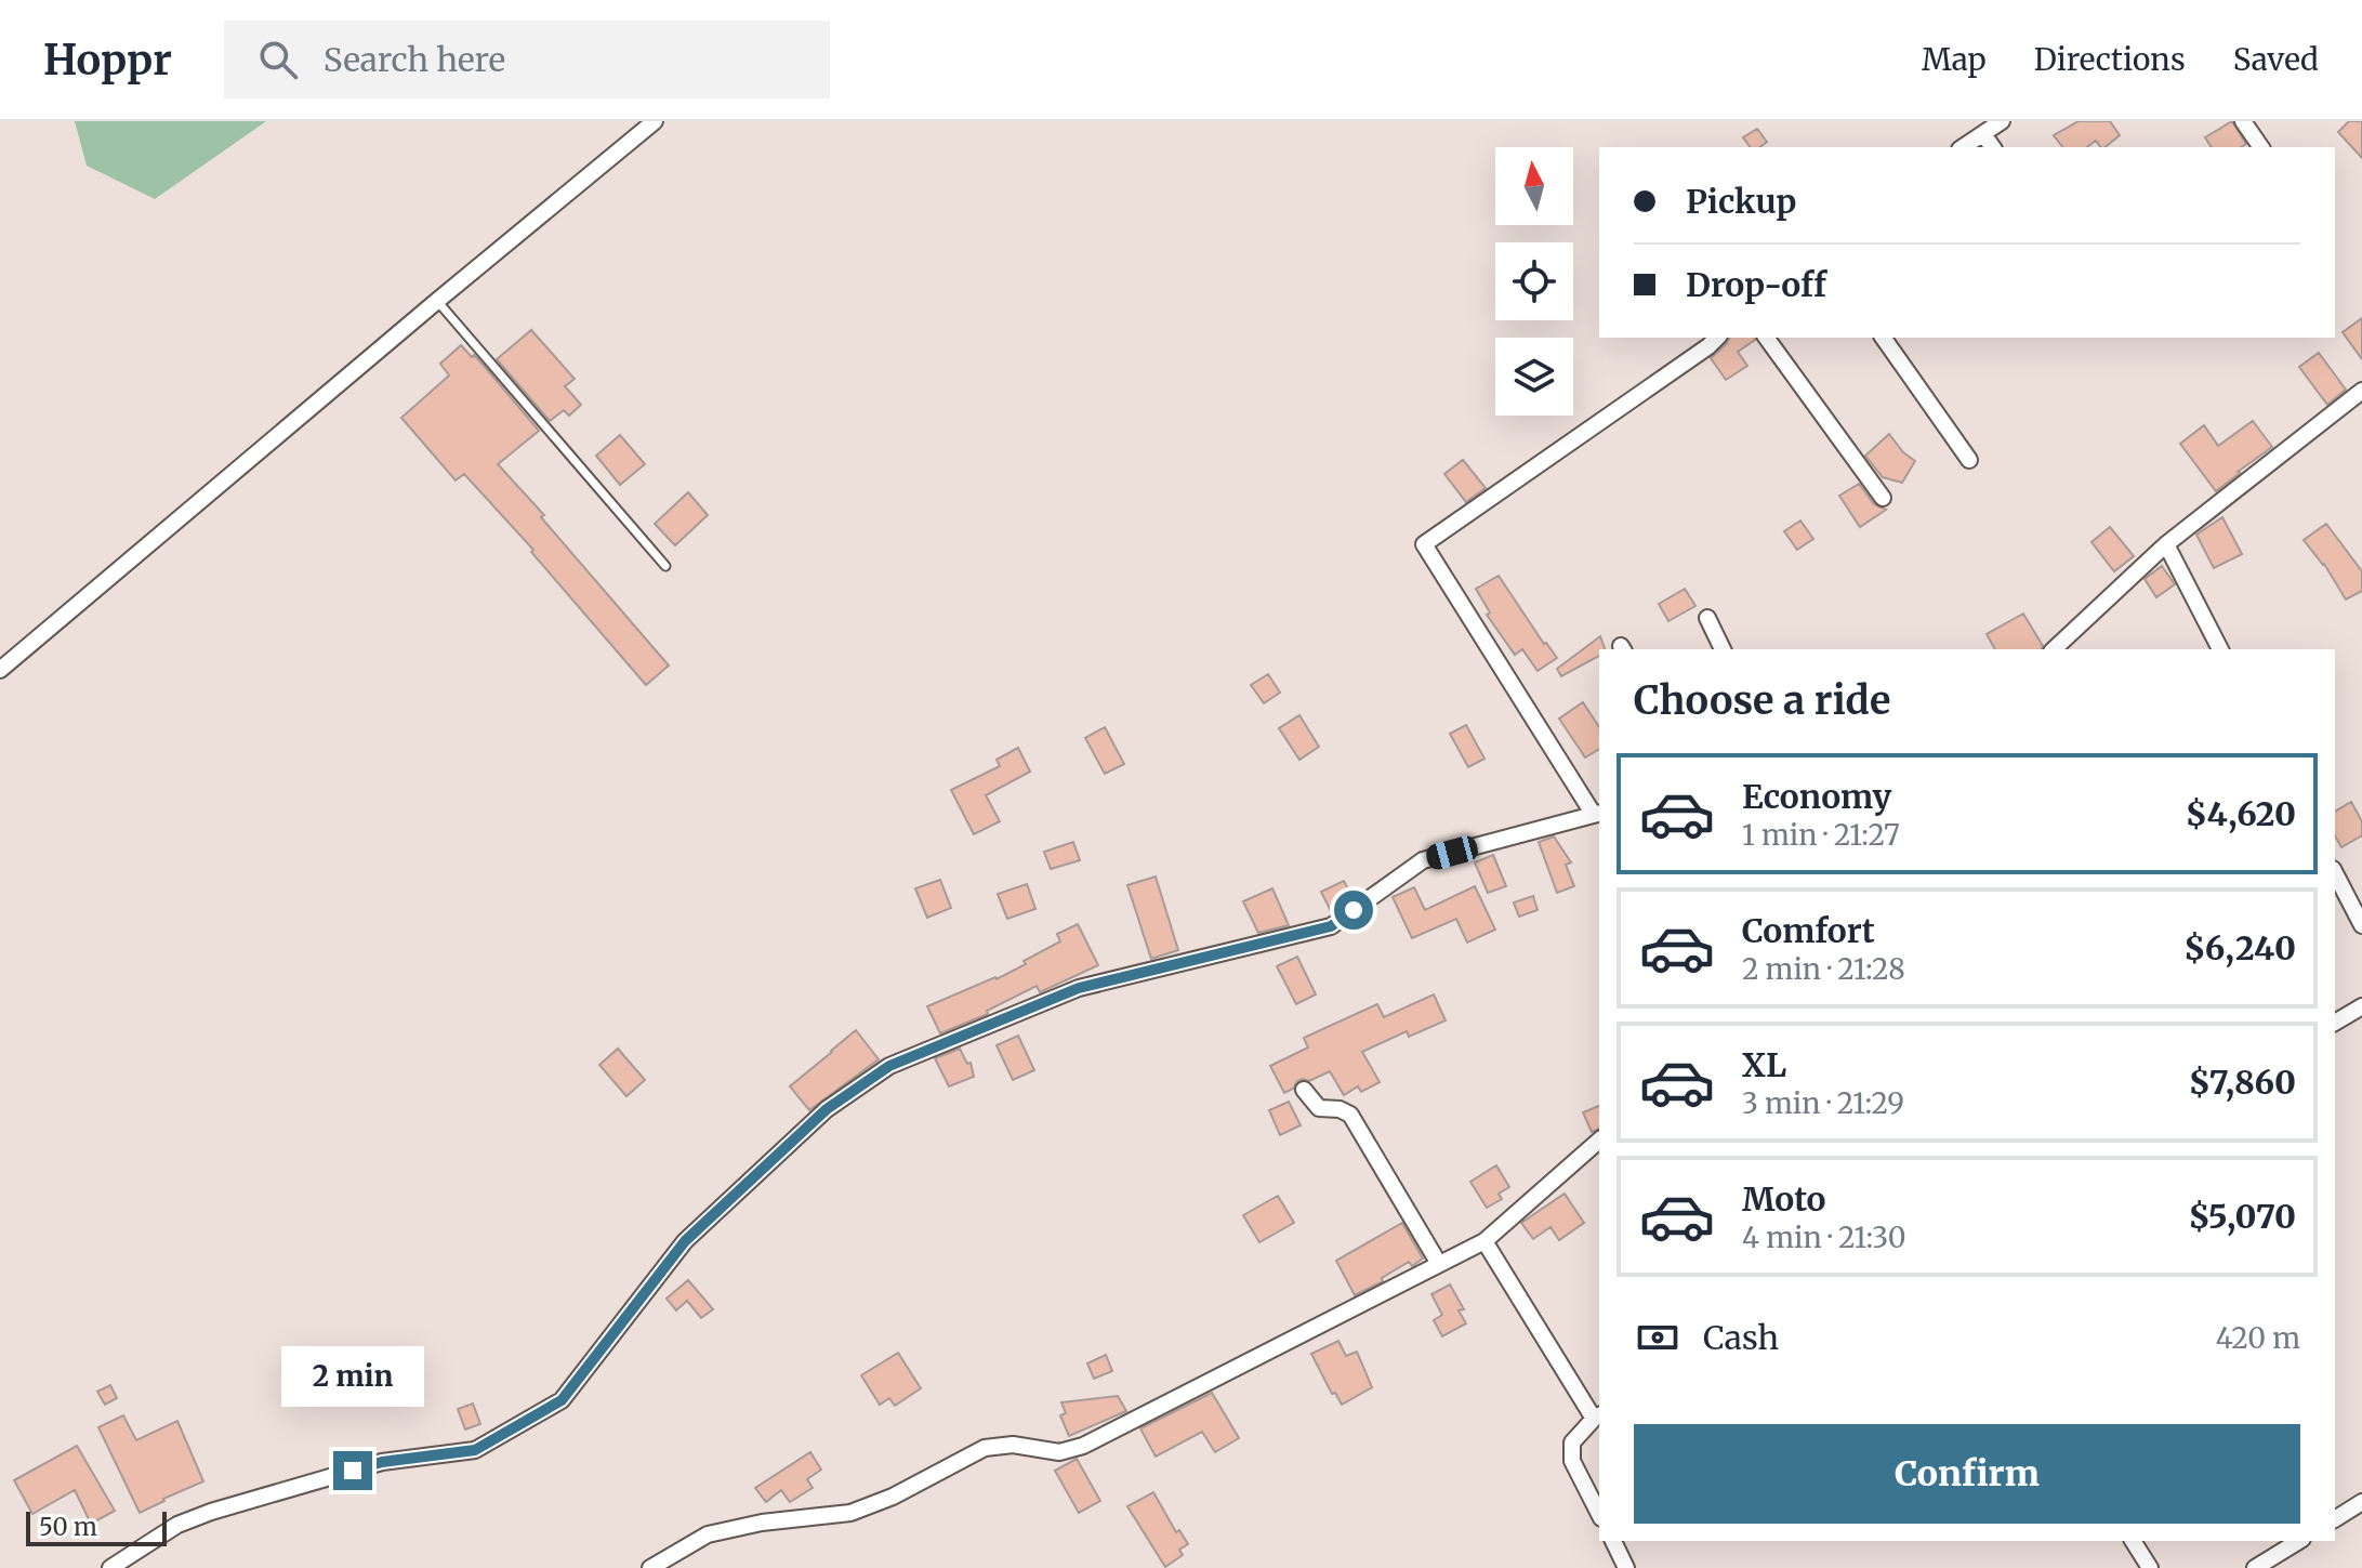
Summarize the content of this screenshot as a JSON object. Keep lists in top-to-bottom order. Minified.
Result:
{"scale_bar":"50 m","north":"top","page":{"header":"Hoppr","search":"Search here","nav":["Map","Directions","Saved"],"banner":["Pickup","Drop-off"],"heading":"Choose a ride","list":[{"name":"Economy","note":"1 min · 21:27","value":"$4,620"},{"name":"Comfort","note":"2 min · 21:28","value":"$6,240"},{"name":"XL","note":"3 min · 21:29","value":"$7,860"},{"name":"Moto","note":"4 min · 21:30","value":"$5,070"}],"pay":["Cash","420 m"],"bubble":"2 min","buttons":"Confirm","scale":"50 m"}}
